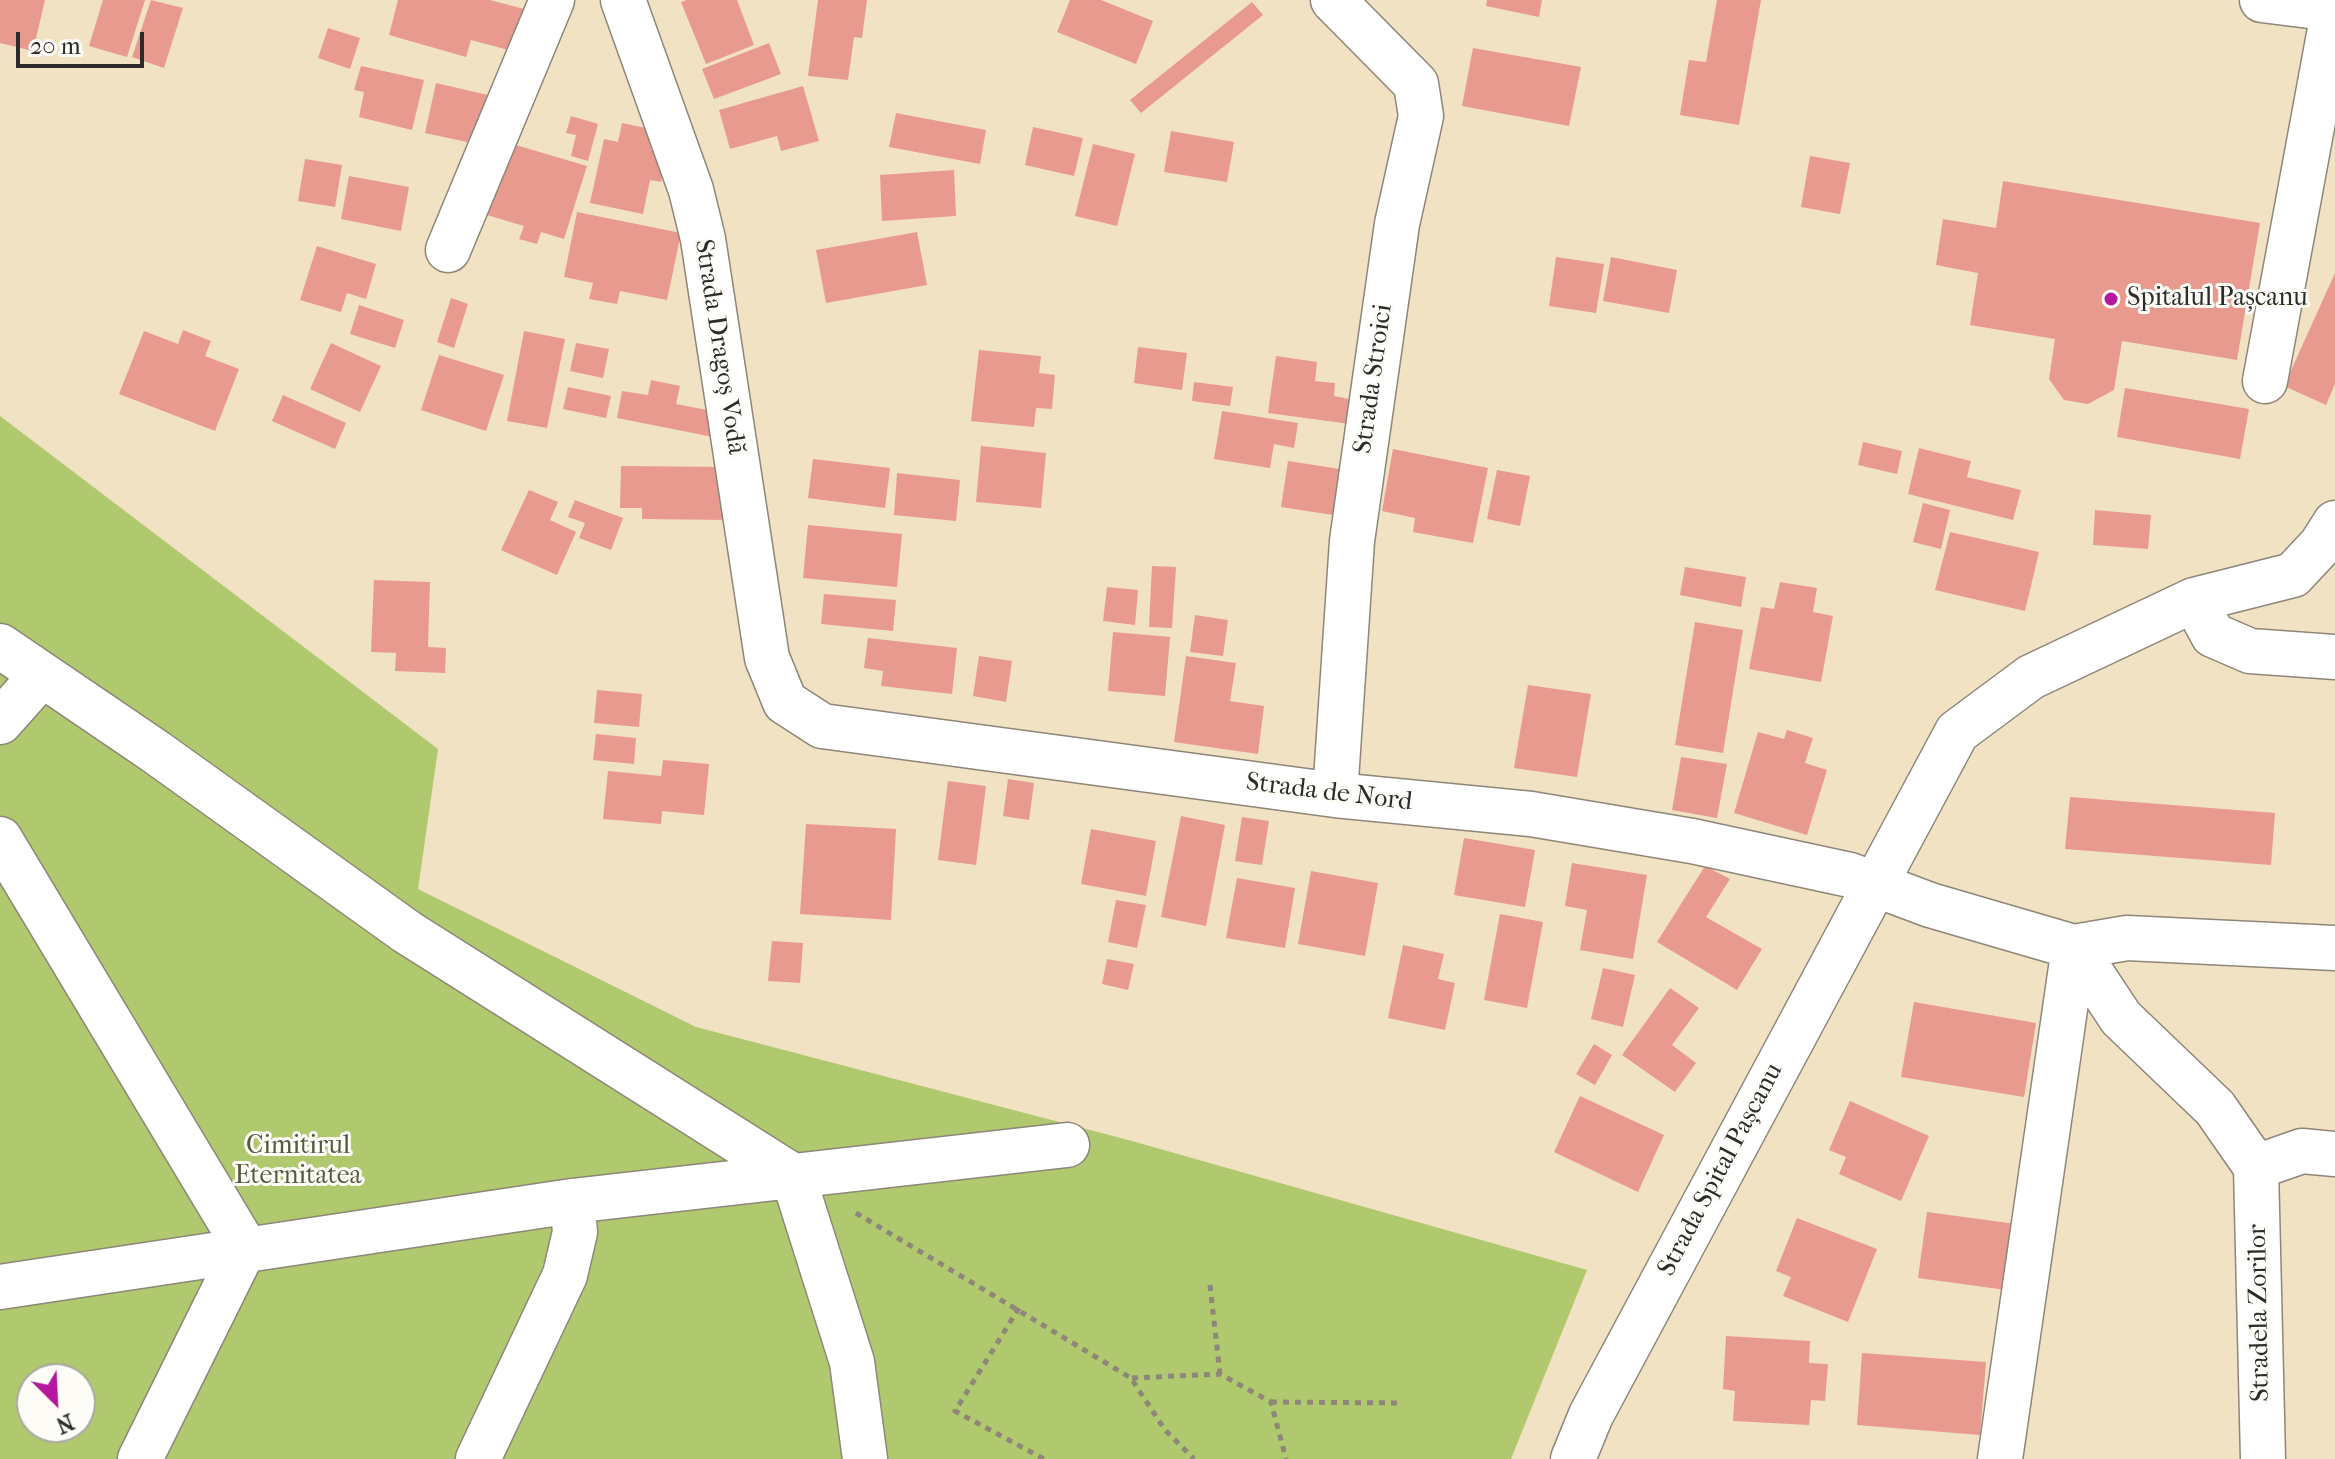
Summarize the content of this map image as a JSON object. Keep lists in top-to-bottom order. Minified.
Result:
{"streets":{"street":["Strada Dragoș Vodă","Strada Stroici","Strada de Nord","Strada Spital Pașcanu","Stradela Zorilor"]},"crossings":[["Strada Dragoș Vodă","Strada de Nord"],["Strada Stroici","Strada de Nord"],["Strada de Nord","Strada Spital Pașcanu"]],"parks":["Cimitirul Eternitatea"],"places":["Spitalul Pașcanu"],"scale_bar":"20 m","north":"bottom right"}
